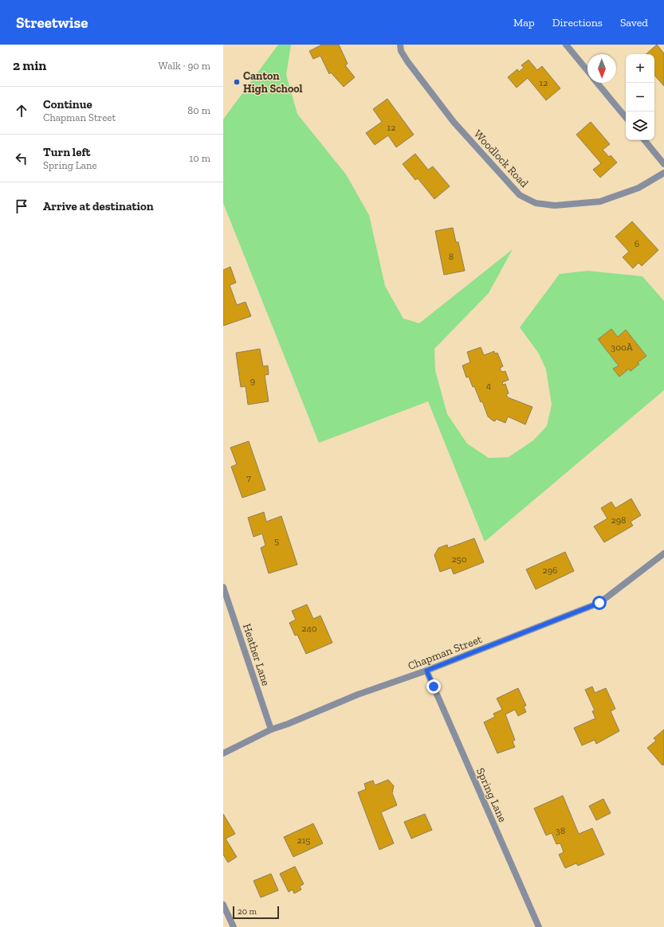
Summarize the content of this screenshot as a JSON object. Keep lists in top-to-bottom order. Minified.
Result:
{"streets":{"street":["Woodlock Road","Chapman Street","Heather Lane","Spring Lane"]},"crossings":[["Chapman Street","Heather Lane"],["Chapman Street","Spring Lane"]],"places":["Canton High School"],"house_numbers":["12","12","6","8","300A","9","4","7","298","5","250","296","240","38","215"],"scale_bar":"20 m","north":"bottom","page":{"header":"Streetwise","nav":["Map","Directions","Saved"],"heading":["2 min","Walk · 90 m"],"map_buttons":["+","−"],"list":[["Continue","Chapman Street","80 m"],["Turn left","Spring Lane","10 m"],"Arrive at destination"],"scale":"20 m"}}
